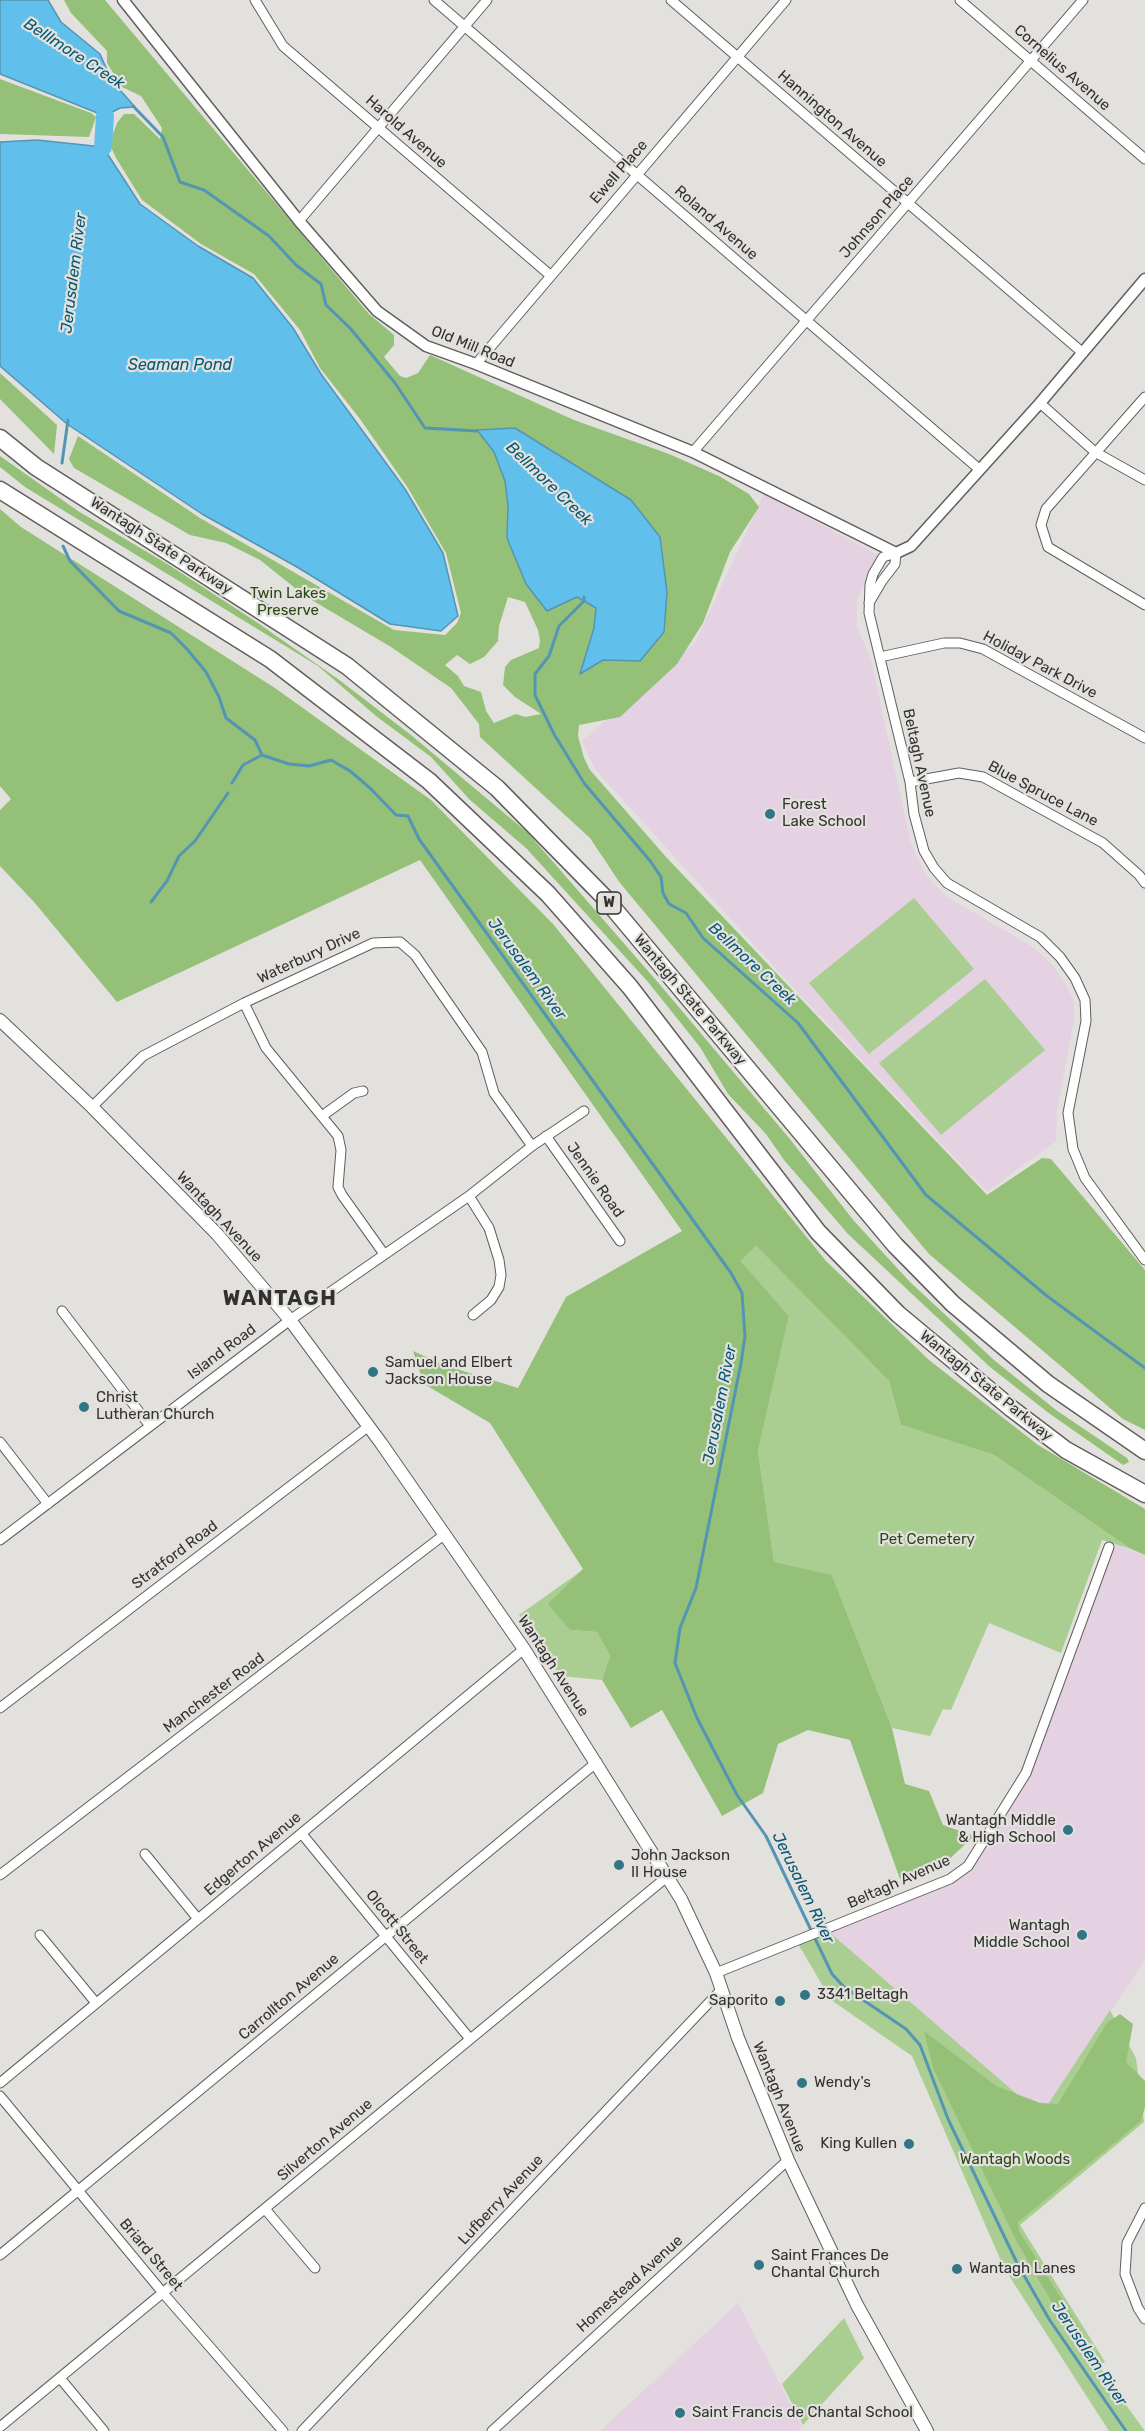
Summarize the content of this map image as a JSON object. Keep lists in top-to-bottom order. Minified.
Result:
{"streets":{"highway":["Wantagh State Parkway","W"],"main road":["Wantagh Avenue"],"street":["Cornelius Avenue","Hannington Avenue","Harold Avenue","Ewell Place","Johnson Place","Roland Avenue","Old Mill Road","Holiday Park Drive","Beltagh Avenue","Blue Spruce Lane","Waterbury Drive","Jennie Road","Island Road","Stratford Road","Manchester Road","Edgerton Avenue","Olcott Street","Carrollton Avenue","Silverton Avenue","Lufberry Avenue","Briard Street","Homestead Avenue"]},"crossings":[["Cornelius Avenue","Johnson Place"],["Hannington Avenue","Ewell Place"],["Hannington Avenue","Johnson Place"],["Harold Avenue","Ewell Place"],["Ewell Place","Roland Avenue"],["Ewell Place","Old Mill Road"],["Johnson Place","Roland Avenue"],["Johnson Place","Old Mill Road"],["Old Mill Road","Beltagh Avenue"],["Holiday Park Drive","Beltagh Avenue"],["Beltagh Avenue","Blue Spruce Lane"],["Beltagh Avenue","Wantagh Avenue"],["Waterbury Drive","Wantagh Avenue"],["Waterbury Drive","Island Road"],["Jennie Road","Island Road"],["Wantagh Avenue","Island Road"],["Wantagh Avenue","Stratford Road"],["Wantagh Avenue","Manchester Road"],["Wantagh Avenue","Edgerton Avenue"],["Wantagh Avenue","Carrollton Avenue"],["Wantagh Avenue","Silverton Avenue"],["Wantagh Avenue","Lufberry Avenue"],["Wantagh Avenue","Homestead Avenue"],["Edgerton Avenue","Olcott Street"],["Olcott Street","Carrollton Avenue"],["Olcott Street","Silverton Avenue"],["Carrollton Avenue","Briard Street"],["Silverton Avenue","Briard Street"]],"districts":["WANTAGH"],"water":["Belllmore Creek","Jerusalem River","Seaman Pond","Bellmore Creek"],"parks":["Twin Lakes Preserve","Pet Cemetery","Wantagh Woods"],"places":["Forest Lake School","Samuel and Elbert Jackson House","Christ Lutheran Church","Wantagh Middle & High School","John Jackson II House","Wantagh Middle School","3341 Beltagh","Saporito","Wendy's","King Kullen","Saint Frances De Chantal Church","Wantagh Lanes","Saint Francis de Chantal School"]}
